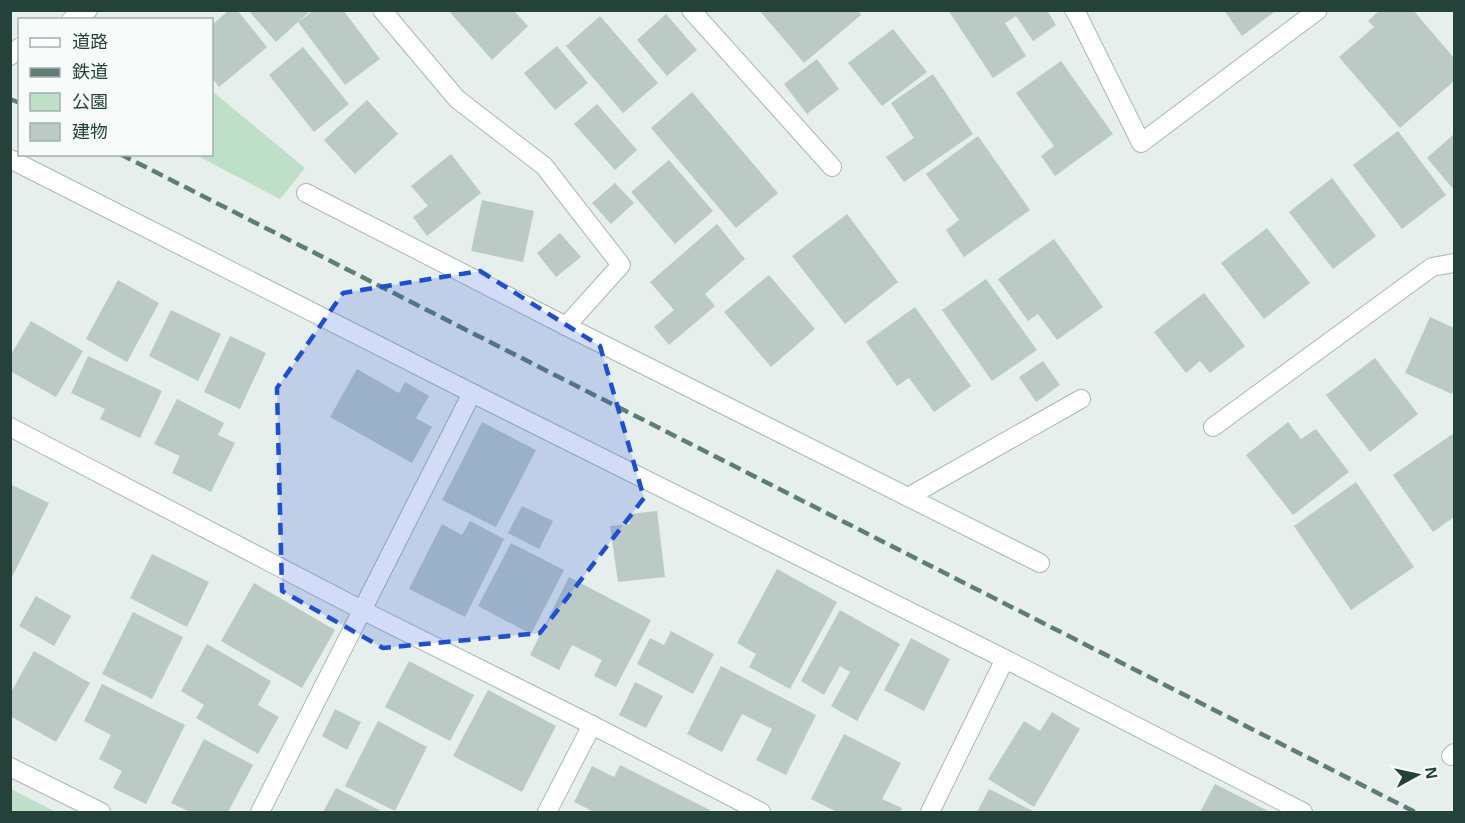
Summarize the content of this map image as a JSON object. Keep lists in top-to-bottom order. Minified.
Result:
{"legend":["道路","鉄道","公園","建物"],"north":"right"}
